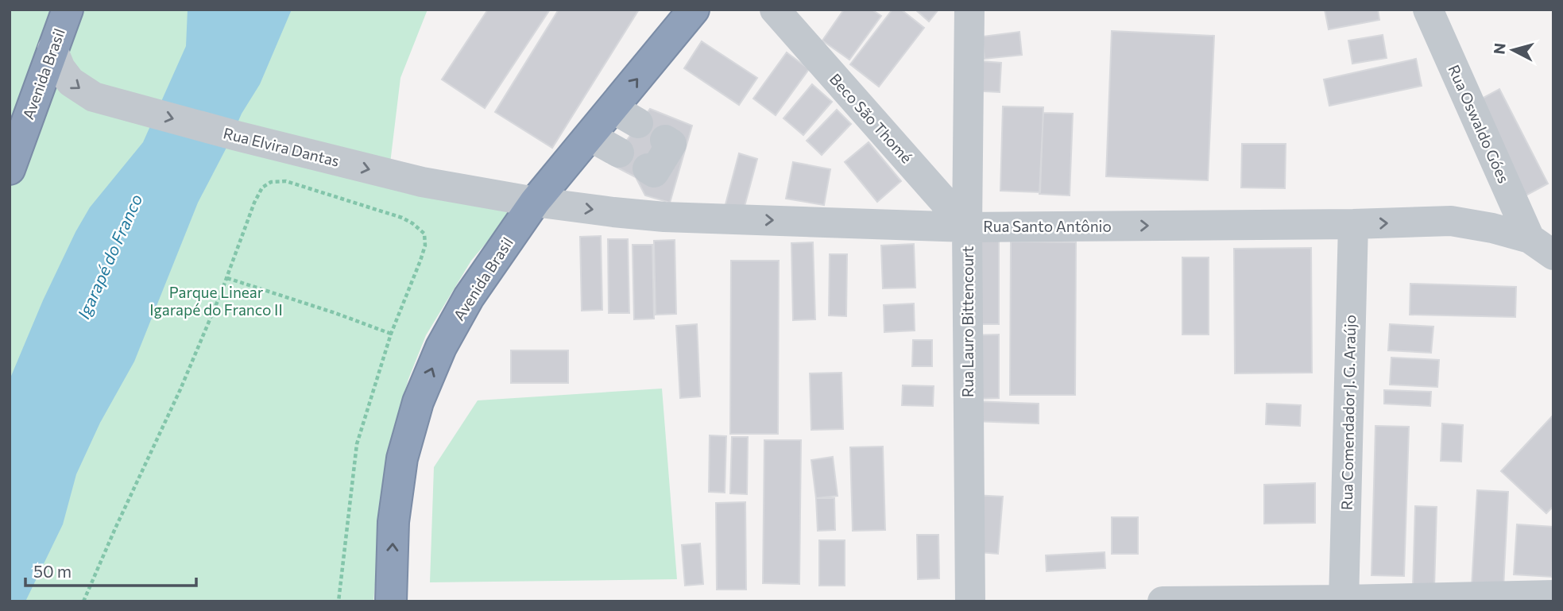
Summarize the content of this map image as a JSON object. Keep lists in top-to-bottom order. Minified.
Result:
{"streets":{"highway":["Avenida Brasil"],"street":["Beco São Thomé","Rua Oswaldo Góes","Rua Elvira Dantas","Rua Santo Antônio","Rua Lauro Bittencourt","Rua Comendador J. G. Araújo"]},"crossings":[["Avenida Brasil","Rua Elvira Dantas"],["Avenida Brasil","Rua Santo Antônio"],["Beco São Thomé","Rua Santo Antônio"],["Beco São Thomé","Rua Lauro Bittencourt"],["Rua Oswaldo Góes","Rua Santo Antônio"],["Rua Elvira Dantas","Rua Santo Antônio"],["Rua Santo Antônio","Rua Lauro Bittencourt"],["Rua Santo Antônio","Rua Comendador J. G. Araújo"]],"one_way":["Avenida Brasil","Rua Elvira Dantas","Rua Santo Antônio"],"water":["Igarapé do Franco"],"parks":["Parque Linear Igarapé do Franco II"],"scale_bar":"50 m","north":"left"}
